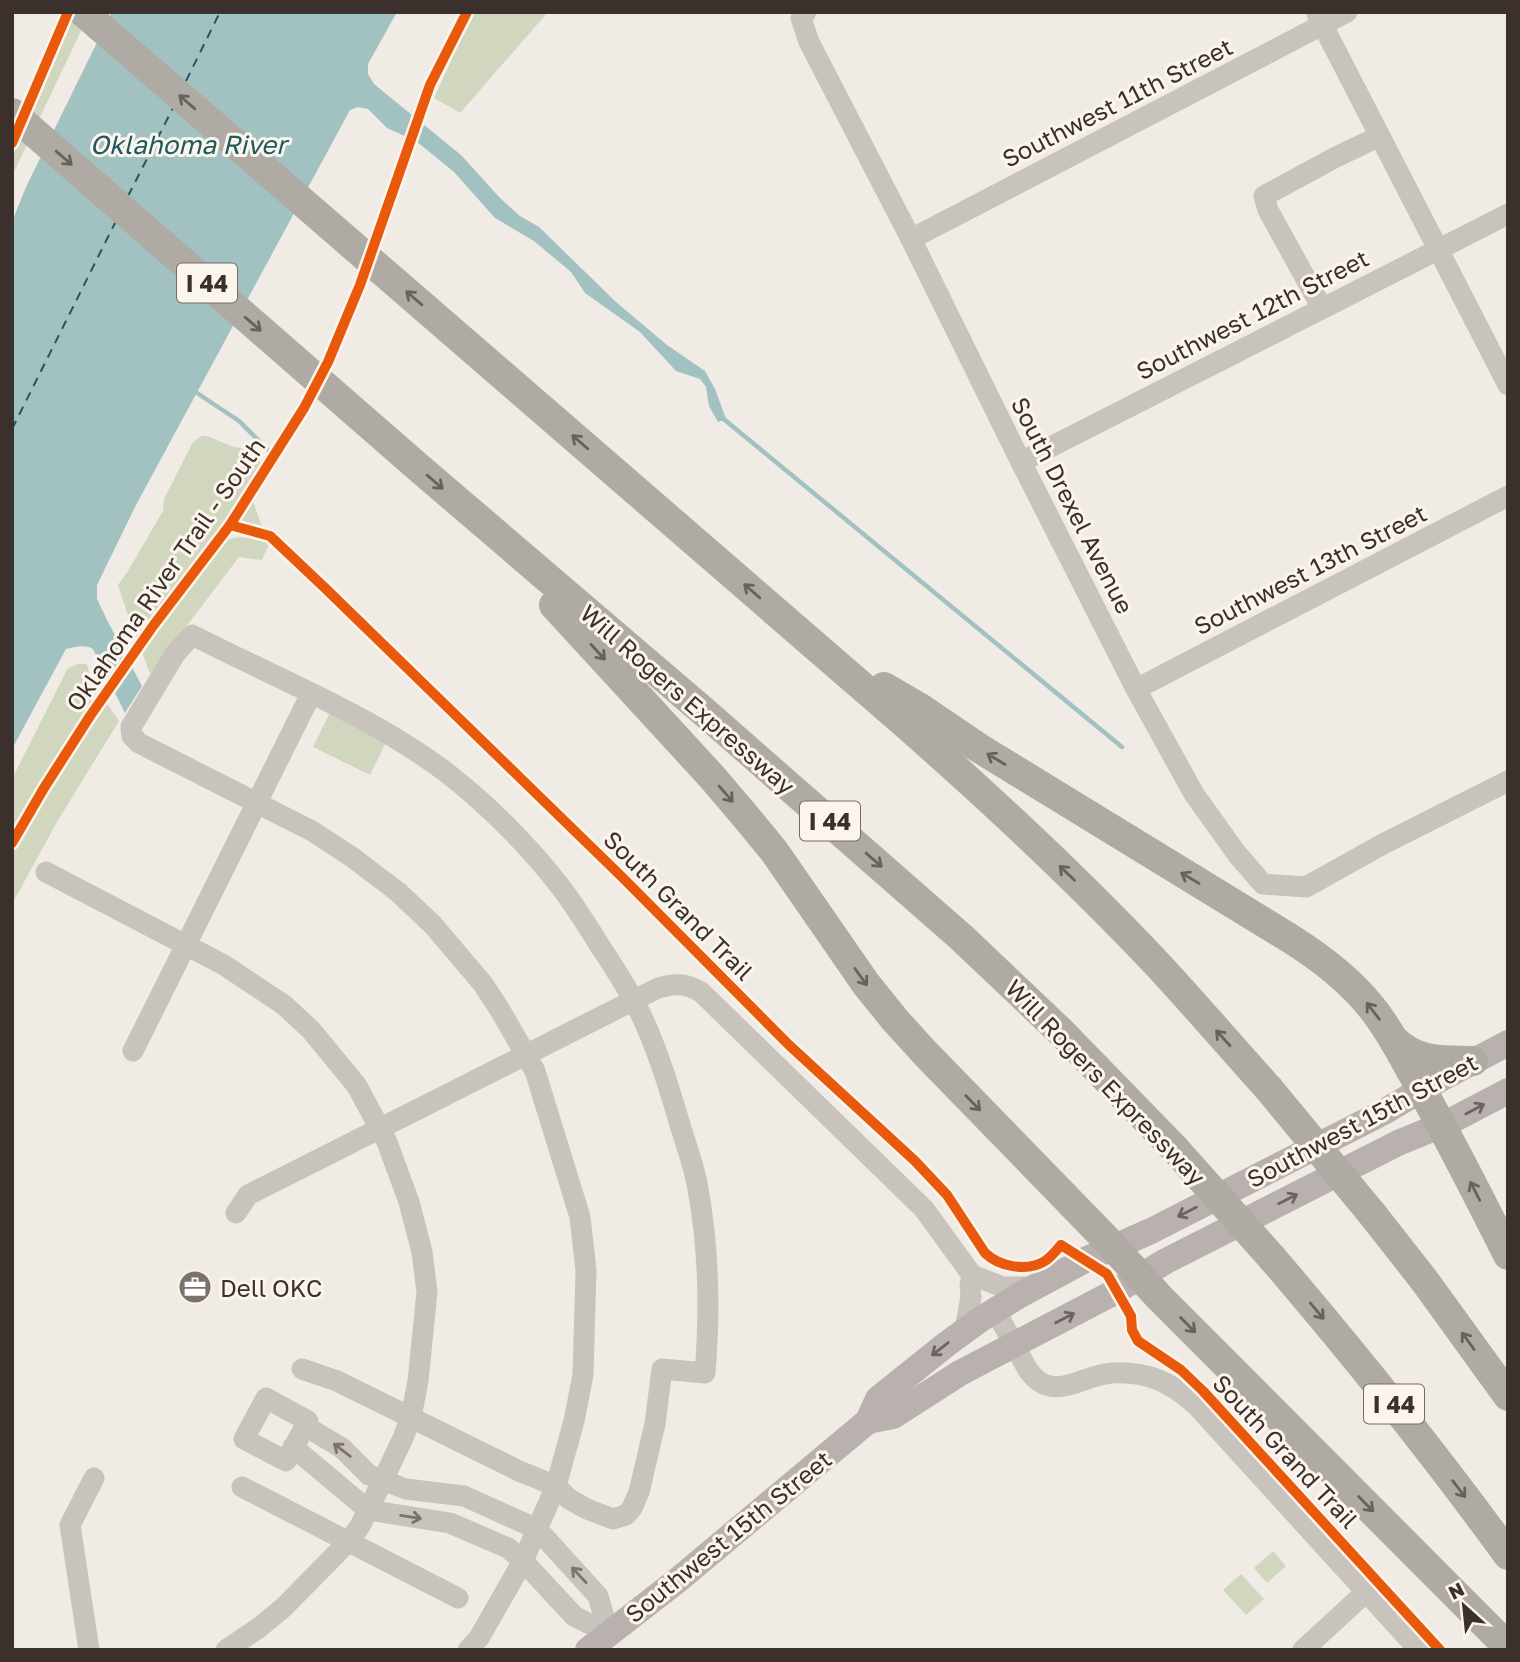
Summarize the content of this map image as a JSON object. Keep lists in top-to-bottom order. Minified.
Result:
{"streets":{"highway":["I 44","Will Rogers Expressway"],"main road":["Southwest 15th Street"],"street":["Southwest 11th Street","Southwest 12th Street","South Drexel Avenue","Southwest 13th Street"],"cycle path":["Oklahoma River Trail - South"]},"crossings":[["Southwest 11th Street","South Drexel Avenue"],["Southwest 12th Street","South Drexel Avenue"],["South Drexel Avenue","Southwest 13th Street"]],"water":["Oklahoma River"],"places":{"office":["Dell OKC"]},"north":"top left"}
